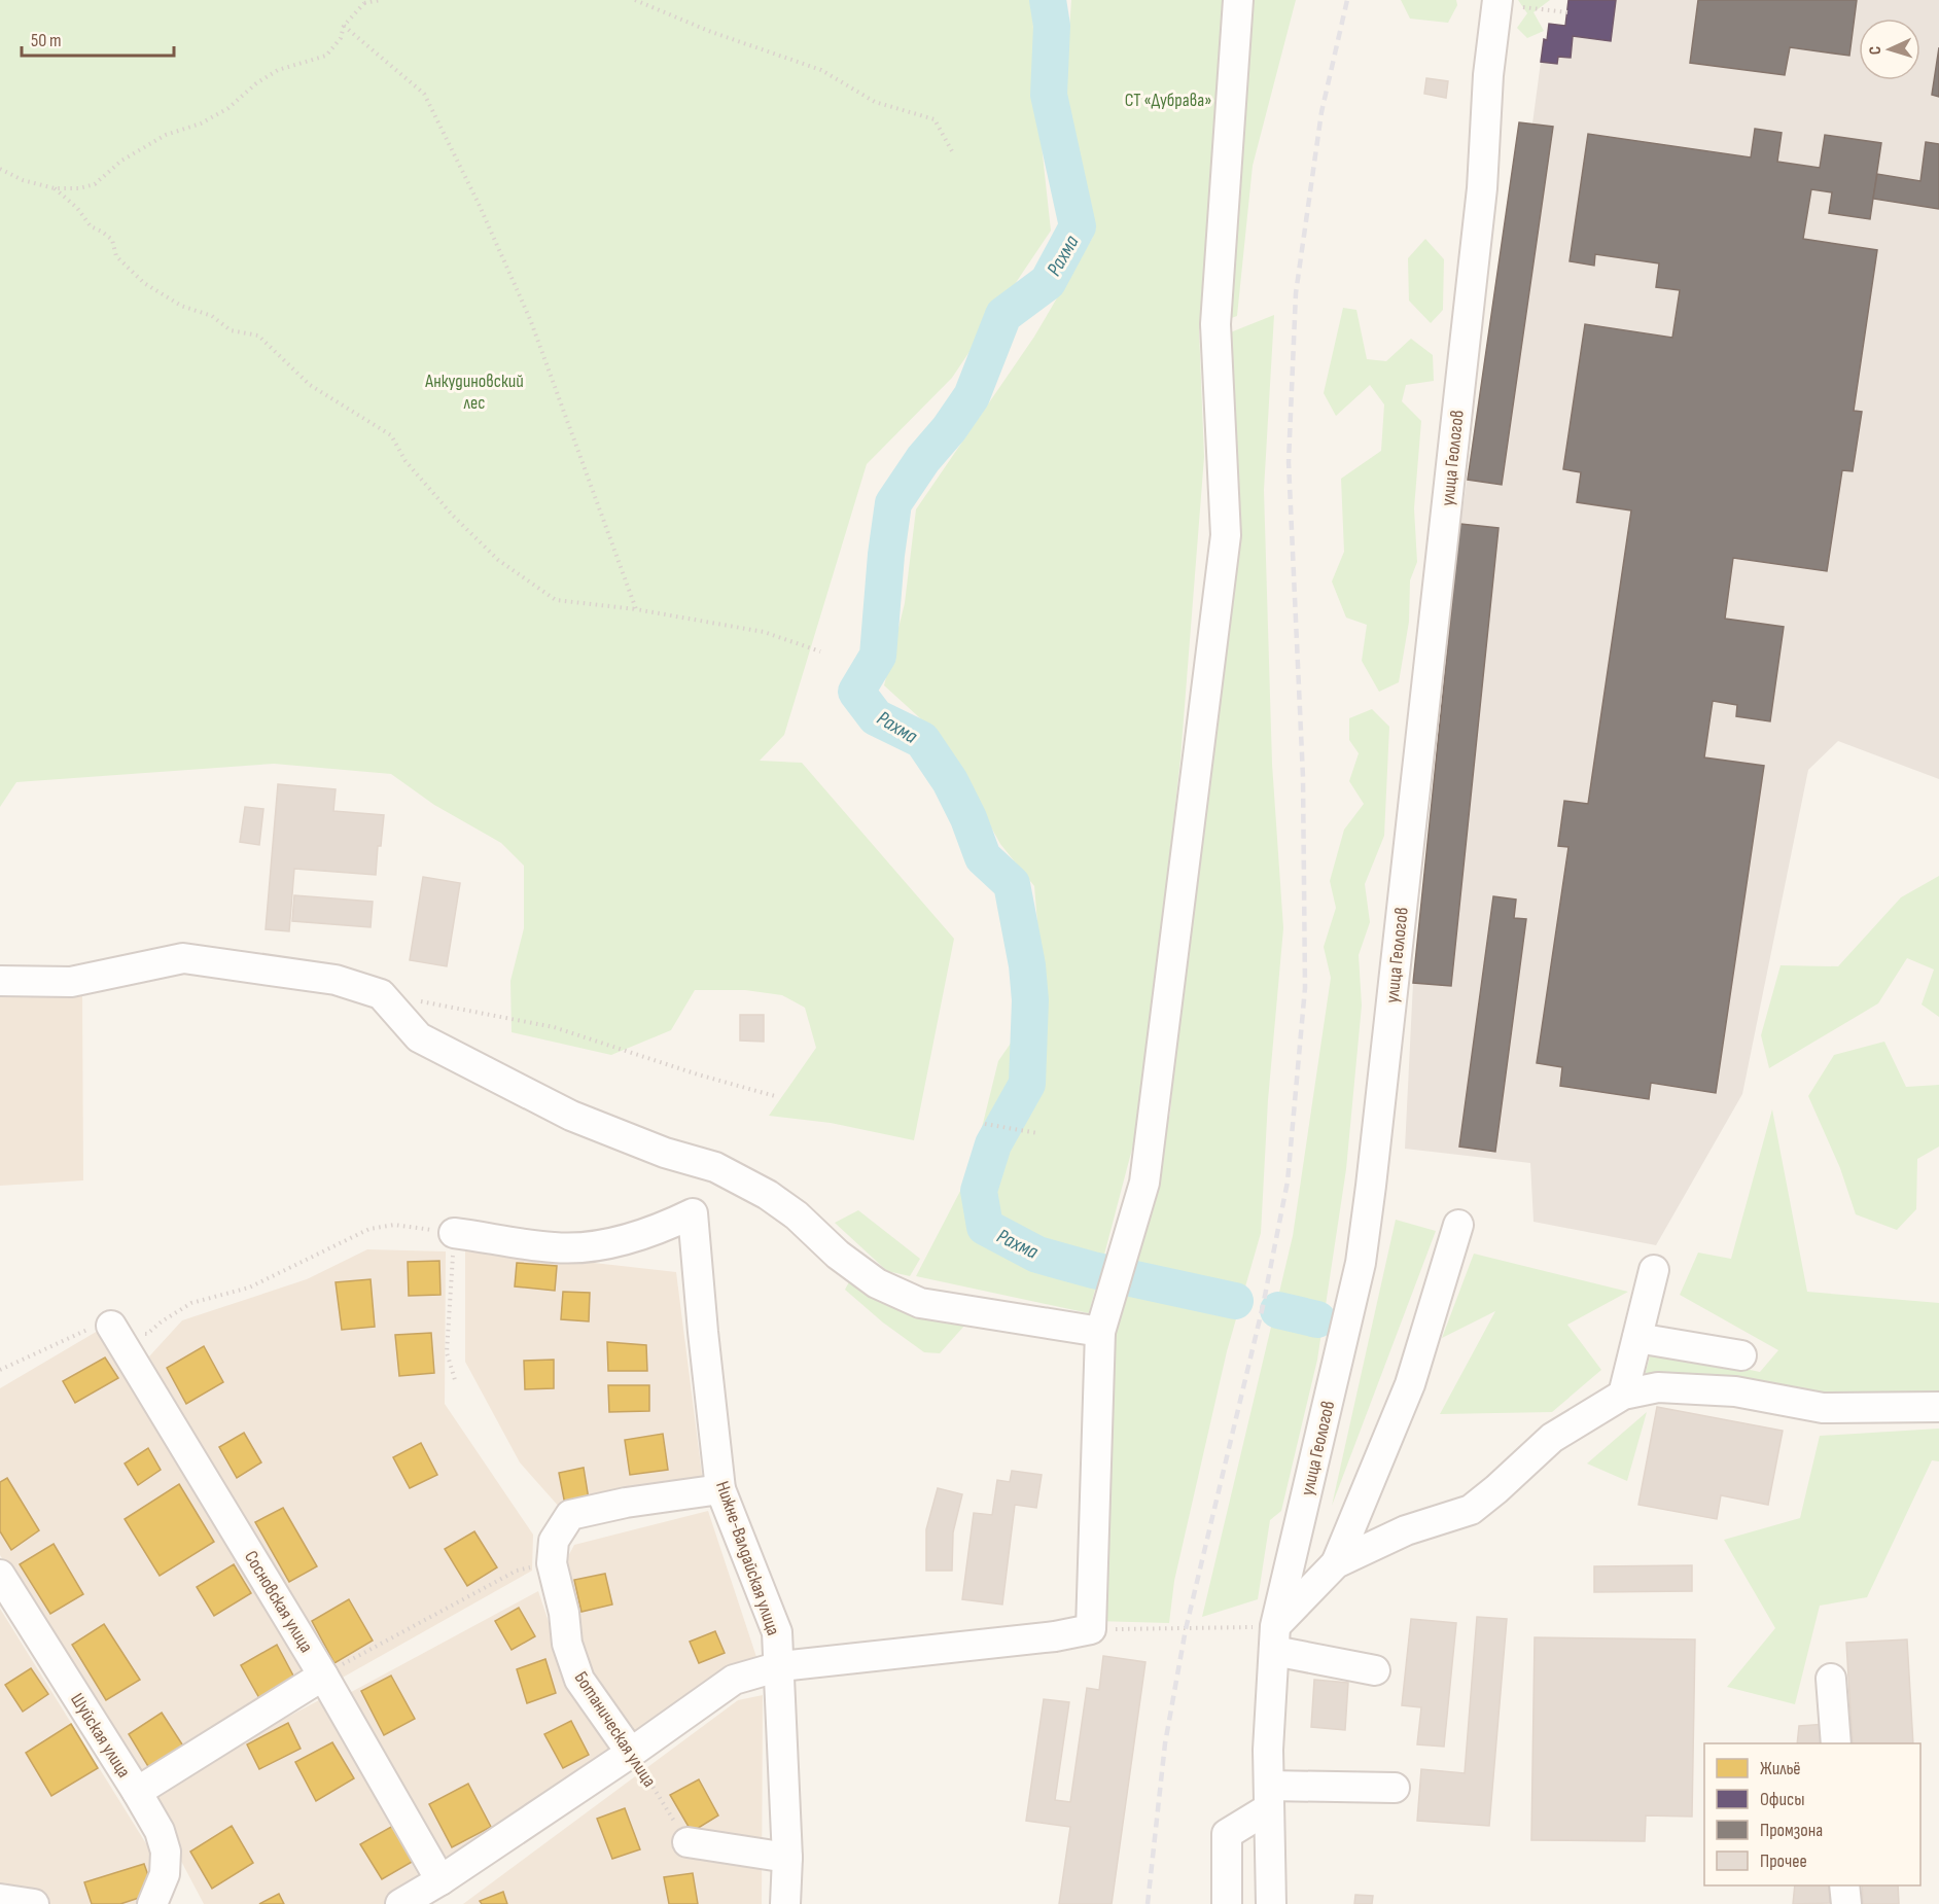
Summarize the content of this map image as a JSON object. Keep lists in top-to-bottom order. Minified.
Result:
{"streets":{"street":["улица Геологов","Нижне-Валдайская улица","Сосновская улица","Ботаническая улица","Шуйская улица"]},"crossings":[["Нижне-Валдайская улица","Ботаническая улица"]],"water":["Рахма"],"parks":["СТ «Дубрава»","Анкудиновский лес"],"legend":["Жильё","Офисы","Промзона","Прочее"],"scale_bar":"50 m","north":"left"}
